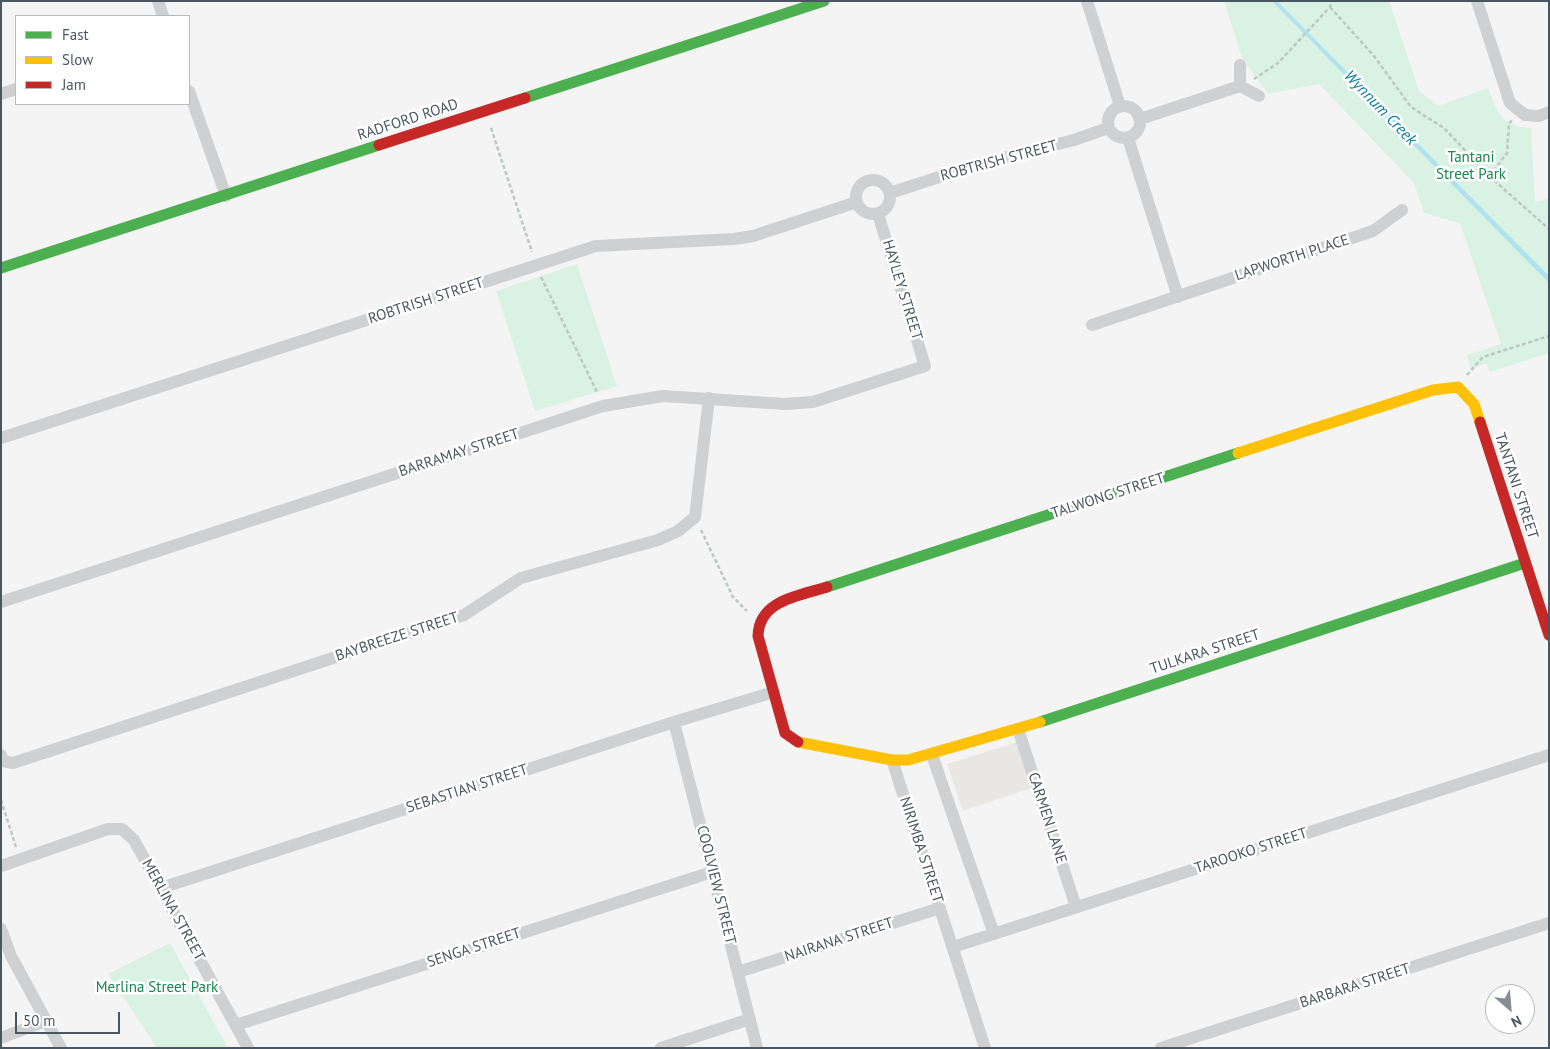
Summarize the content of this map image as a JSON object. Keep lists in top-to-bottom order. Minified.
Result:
{"streets":{"street":["RADFORD ROAD","ROBTRISH STREET","LAPWORTH PLACE","HAYLEY STREET","BARRAMAY STREET","TANTANI STREET","TALWONG STREET","BAYBREEZE STREET","TULKARA STREET","SEBASTIAN STREET","CARMEN LANE","NIRIMBA STREET","TAROOKO STREET","COOLVIEW STREET","MERLINA STREET","NAIRANA STREET","SENGA STREET","BARBARA STREET"]},"crossings":[["ROBTRISH STREET","HAYLEY STREET"],["HAYLEY STREET","BARRAMAY STREET"],["TANTANI STREET","TALWONG STREET"],["TANTANI STREET","TULKARA STREET"],["TULKARA STREET","CARMEN LANE"],["TULKARA STREET","NIRIMBA STREET"],["SEBASTIAN STREET","COOLVIEW STREET"],["SEBASTIAN STREET","MERLINA STREET"],["CARMEN LANE","TAROOKO STREET"],["NIRIMBA STREET","TAROOKO STREET"],["NIRIMBA STREET","NAIRANA STREET"],["COOLVIEW STREET","NAIRANA STREET"],["COOLVIEW STREET","SENGA STREET"],["MERLINA STREET","SENGA STREET"]],"water":["Wynnum Creek"],"parks":["Tantani Street Park","Merlina Street Park"],"legend":["Fast","Slow","Jam"],"scale_bar":"50 m","north":"bottom right"}
